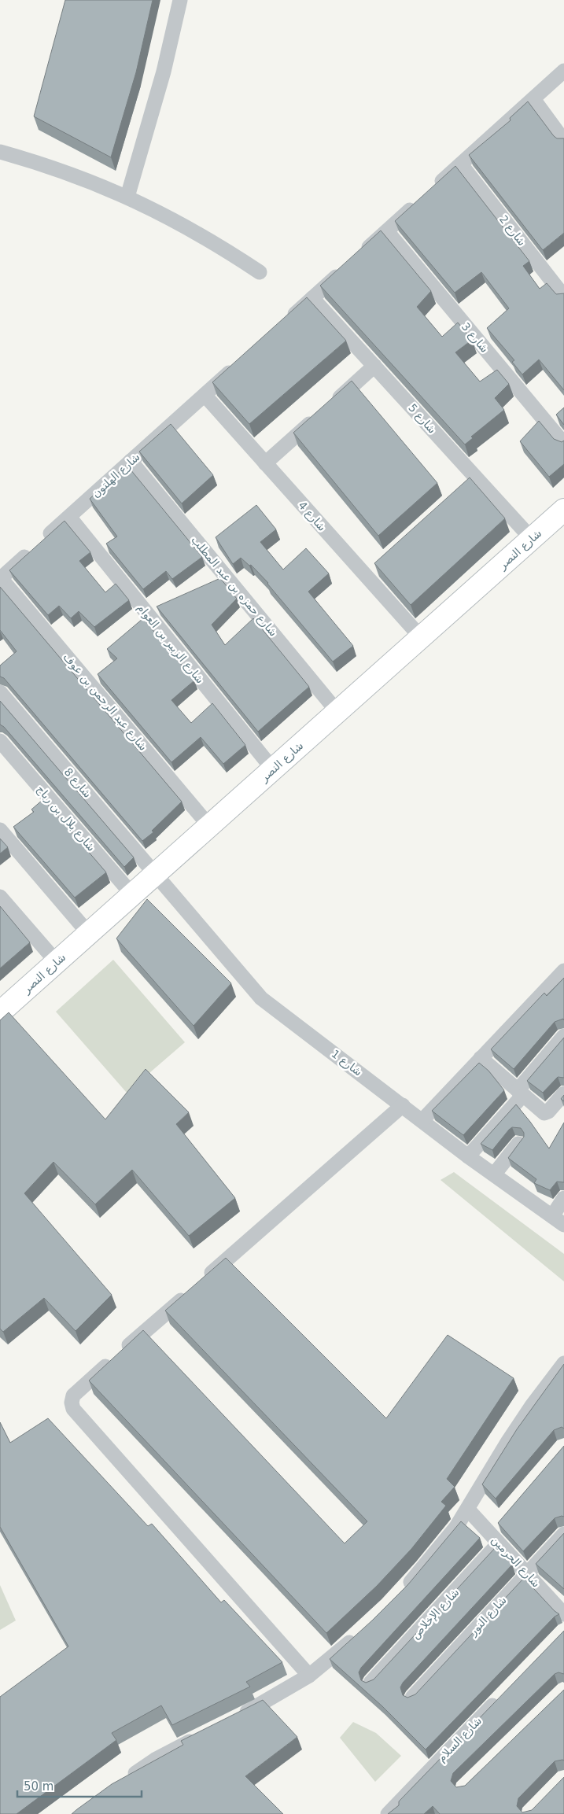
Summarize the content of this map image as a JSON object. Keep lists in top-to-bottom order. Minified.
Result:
{"streets":{"street":["شارع 2","شارع 3","شارع 5","شارع الهلتون","شارع 4","شارع النصر","شارع حمزه بن عبد المطلب","شارع الزبير بن العوام","شارع عبد الرحمن بن عوف","شارع 8","شارع بلال بن رباح","شارع 1","شارع الحرمين","شارع الإخلاص","شارع النور","شارع السلام"]},"crossings":[["شارع 5","شارع النصر"],["شارع الهلتون","شارع 4"],["شارع الهلتون","شارع حمزه بن عبد المطلب"],["شارع الهلتون","شارع الزبير بن العوام"],["شارع الهلتون","شارع عبد الرحمن بن عوف"],["شارع 4","شارع النصر"],["شارع النصر","شارع حمزه بن عبد المطلب"],["شارع النصر","شارع الزبير بن العوام"],["شارع النصر","شارع عبد الرحمن بن عوف"],["شارع النصر","شارع 8"],["شارع النصر","شارع بلال بن رباح"],["شارع النصر","شارع 1"],["شارع 8","شارع 1"],["شارع الحرمين","شارع الإخلاص"],["شارع الحرمين","شارع النور"]],"scale_bar":"50 m"}
